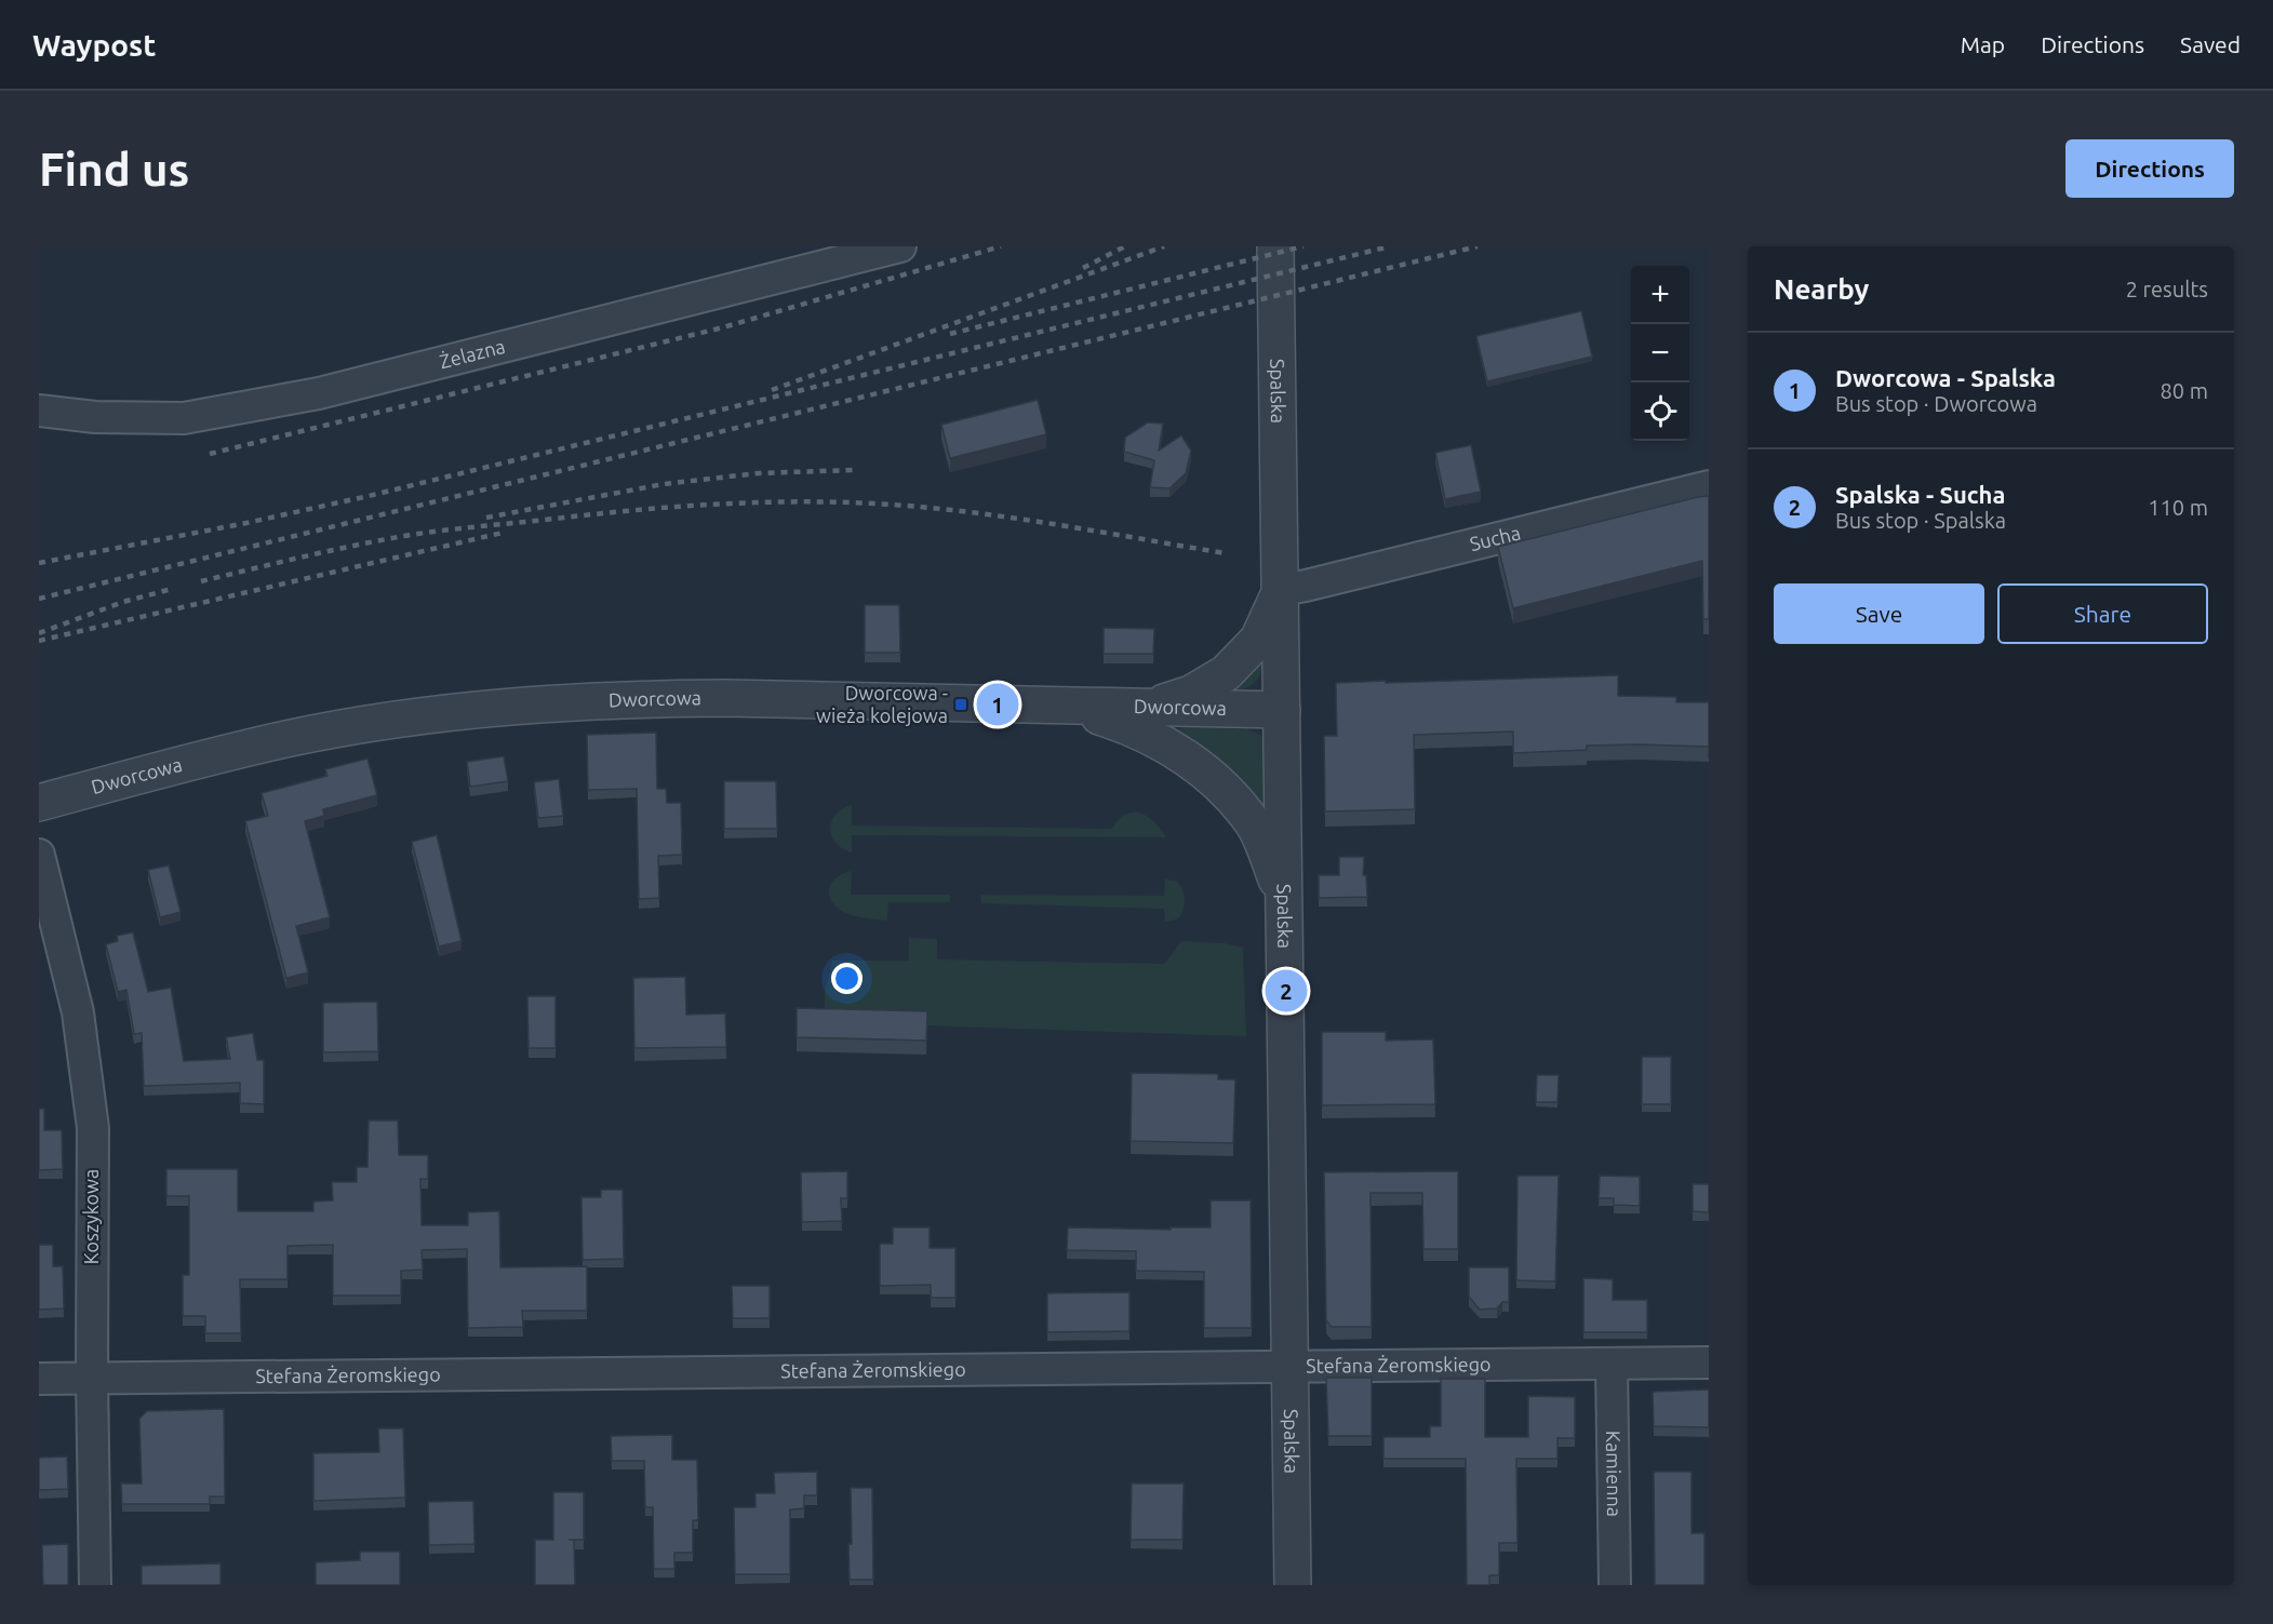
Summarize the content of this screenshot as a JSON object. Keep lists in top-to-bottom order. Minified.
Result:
{"streets":{"street":["Żelazna","Spalska","Sucha","Dworcowa","Koszykowa","Stefana Żeromskiego","Kamienna"]},"crossings":[["Spalska","Sucha"],["Spalska","Dworcowa"],["Spalska","Stefana Żeromskiego"],["Koszykowa","Stefana Żeromskiego"],["Stefana Żeromskiego","Kamienna"]],"places":{"transit":["Dworcowa - wieża kolejowa"]},"page":{"header":"Waypost","nav":["Map","Directions","Saved"],"buttons":["Directions",["Save","Share"]],"title":"Find us","heading":["Nearby","2 results"],"map_buttons":["+","−"],"list":[{"mark":"1","name":"Dworcowa - Spalska","note":"Bus stop · Dworcowa","value":"80 m"},{"mark":"2","name":"Spalska - Sucha","note":"Bus stop · Spalska","value":"110 m"}],"pins":["1","2"]}}
